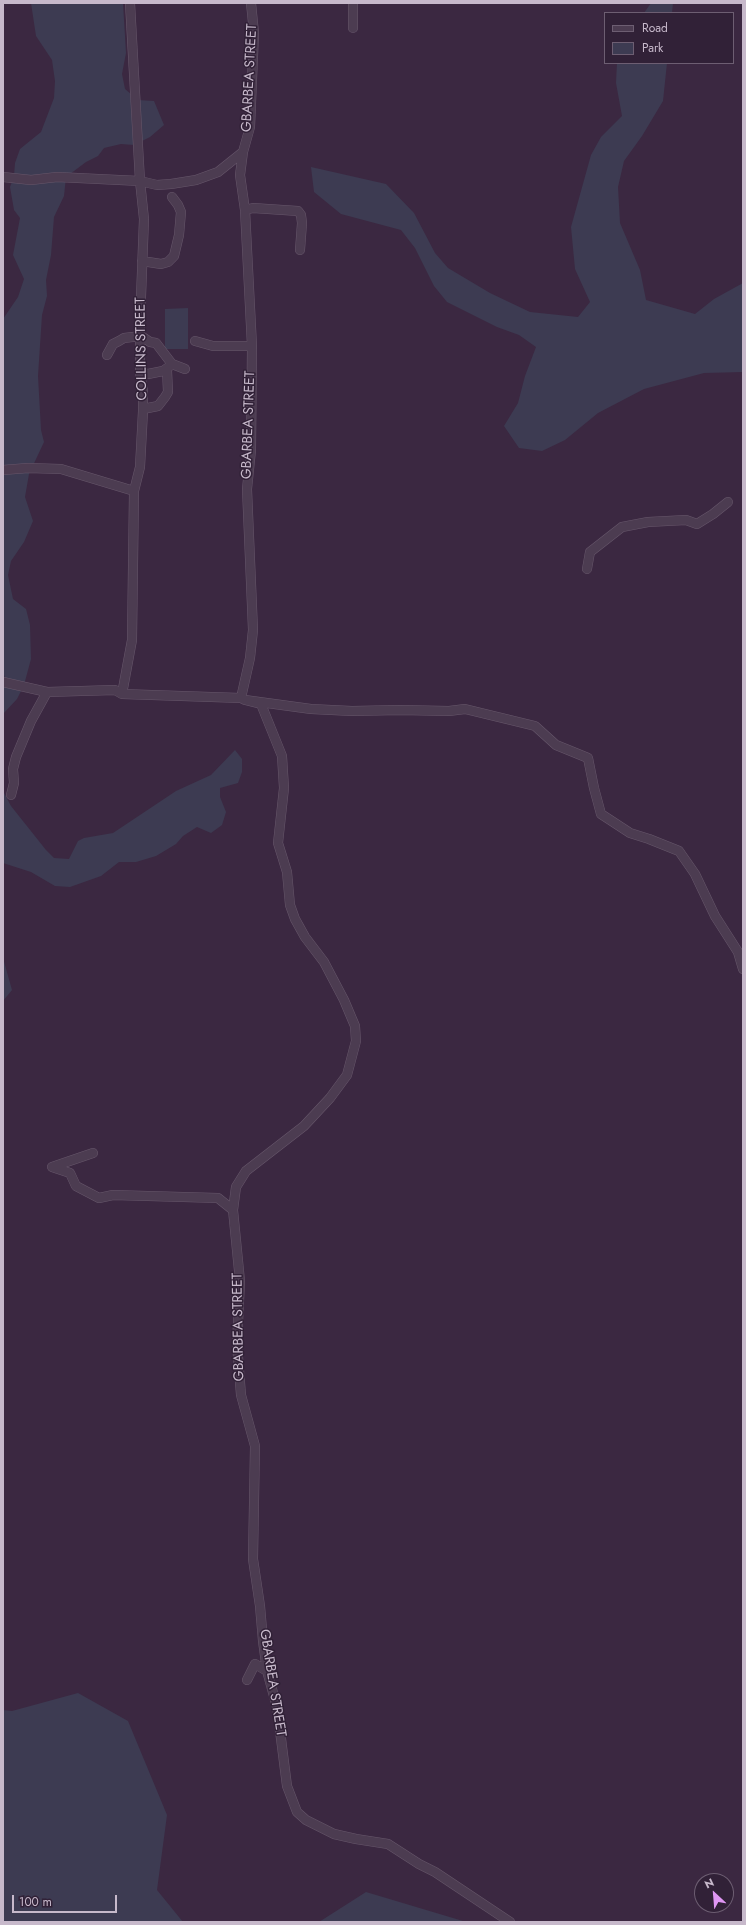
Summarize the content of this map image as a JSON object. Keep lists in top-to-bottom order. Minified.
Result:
{"streets":{"street":["GBARBEA STREET","COLLINS STREET"]},"crossings":[["GBARBEA STREET","COLLINS STREET"]],"legend":["Road","Park"],"scale_bar":"100 m","north":"top left"}
